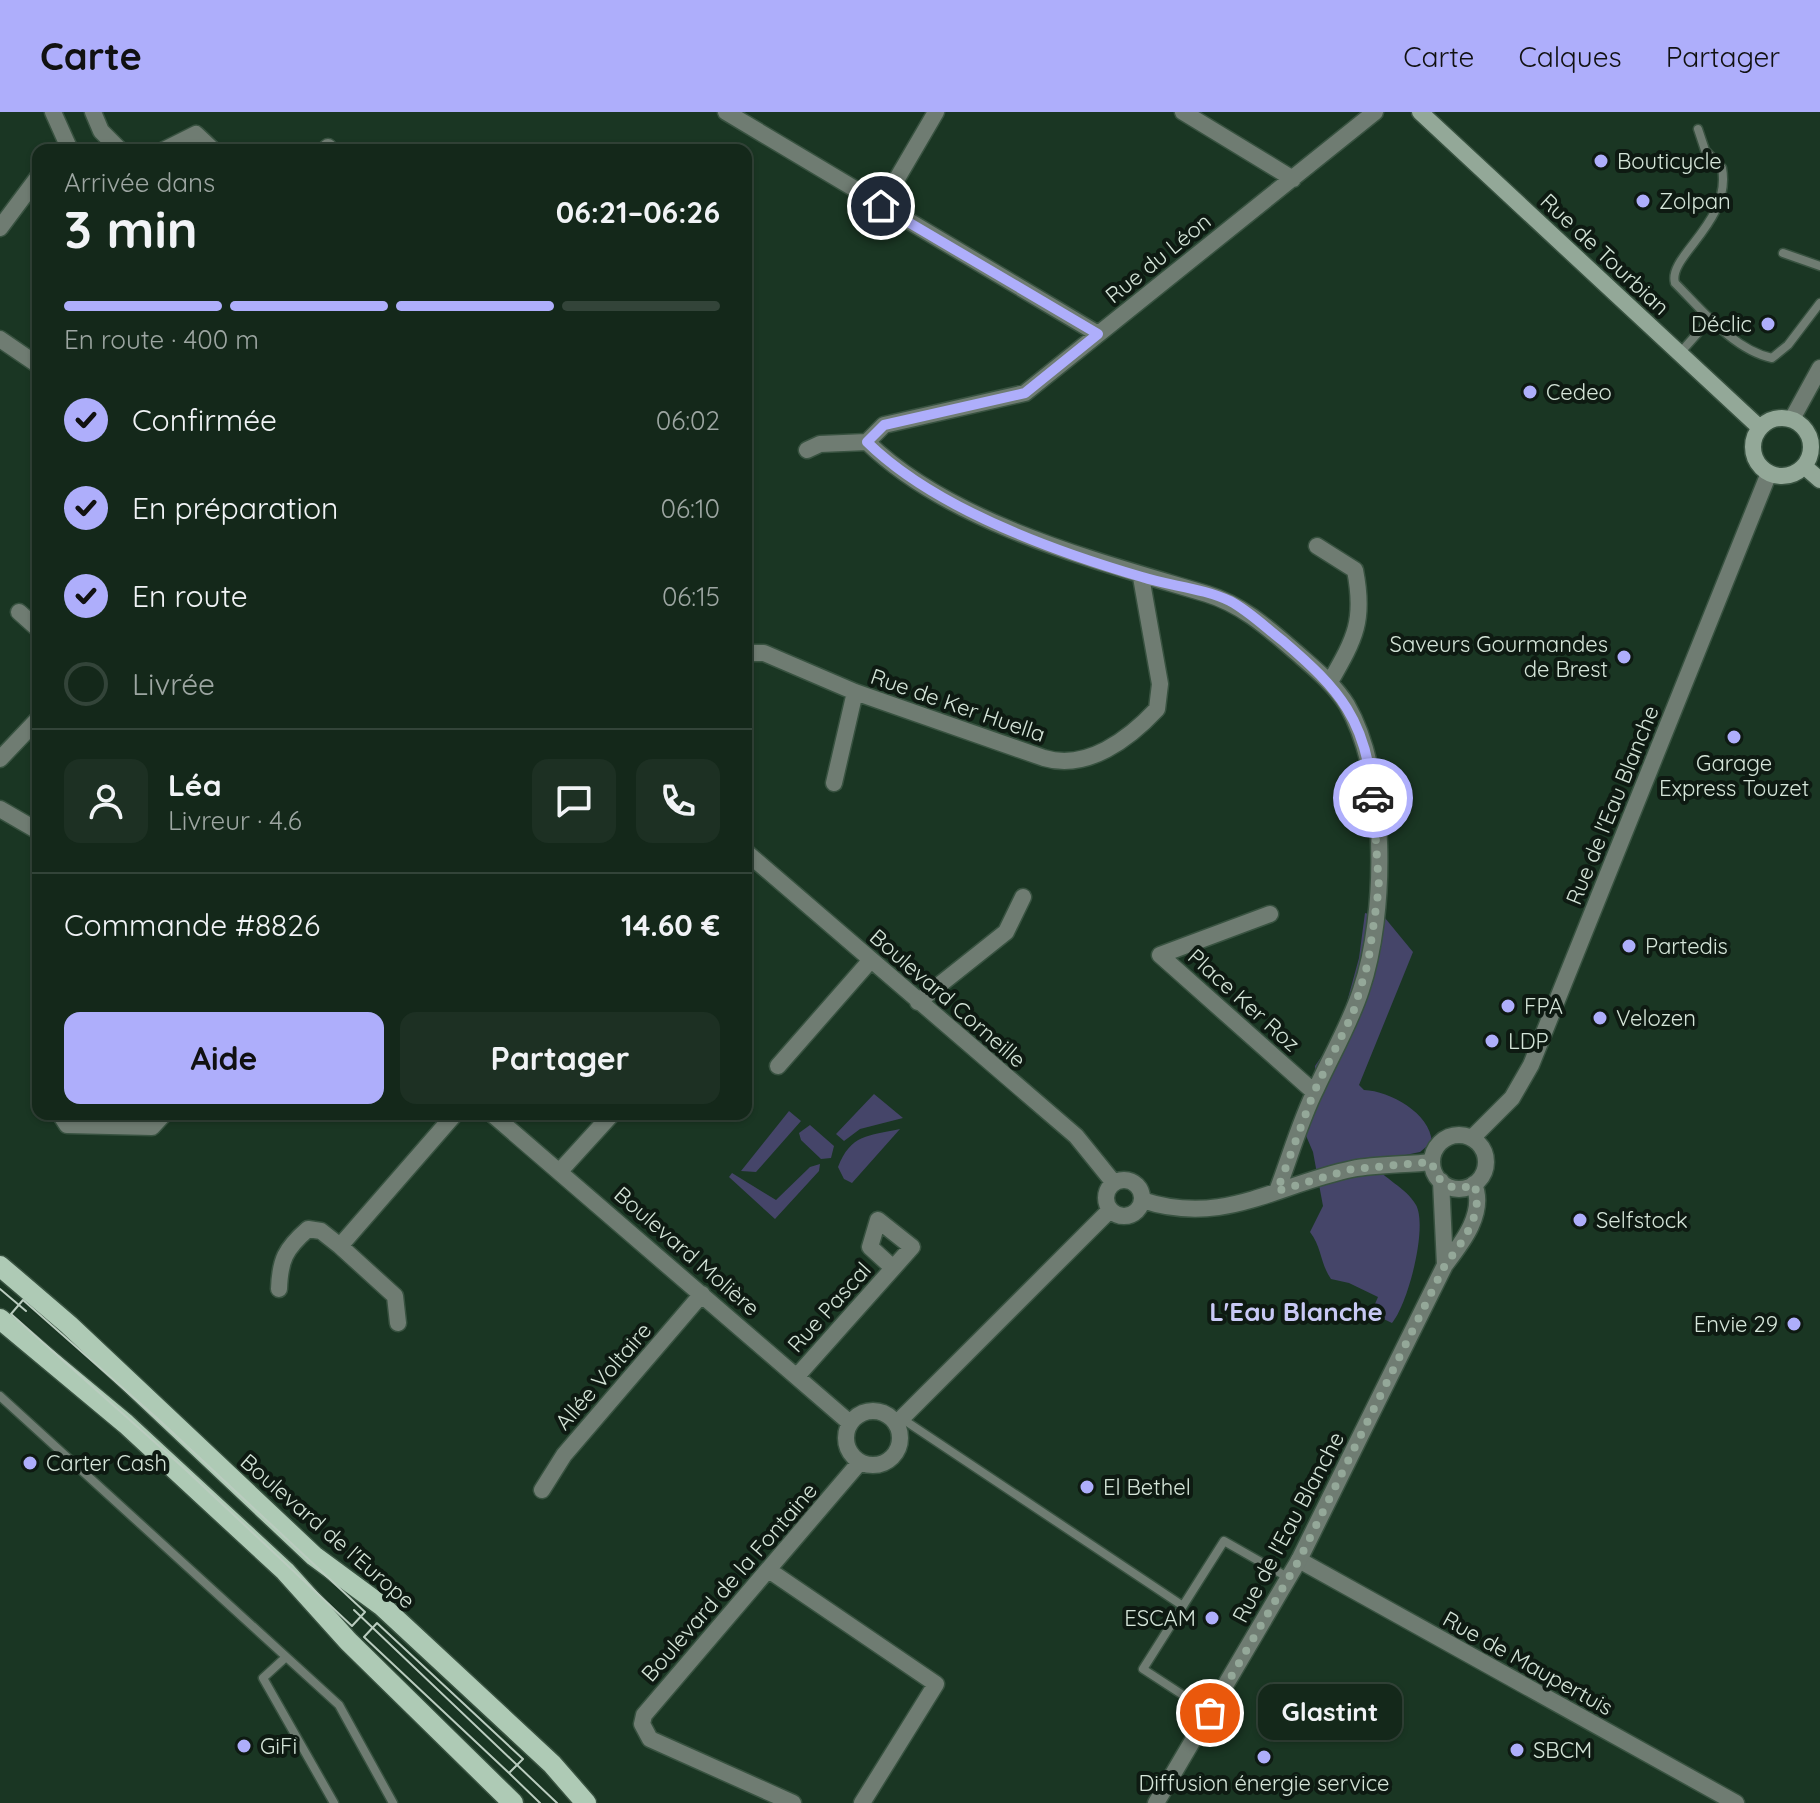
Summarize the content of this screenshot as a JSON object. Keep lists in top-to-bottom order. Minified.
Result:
{"streets":{"main road":["Rue de Tourbian","Boulevard de l'Europe"],"street":["Rue du Léon","Rue de Ker Huella","Rue de l'Eau Blanche","Boulevard Corneille","Place Ker Roz","Boulevard Molière","Rue Pascal","Allée Voltaire","Boulevard de la Fontaine","Rue de Maupertuis"]},"crossings":[["Rue de Tourbian","Rue de l'Eau Blanche"],["Rue de l'Eau Blanche","Rue de Maupertuis"],["Boulevard Molière","Rue Pascal"],["Boulevard Molière","Allée Voltaire"],["Boulevard Molière","Boulevard de la Fontaine"]],"districts":["L'Eau Blanche"],"places":["Bouticycle","Zolpan","Déclic","Cedeo","Saveurs Gourmandes de Brest","Garage Express Touzet","Partedis","FPA","Velozen","LDP","Selfstock","Envie 29","Carter Cash","El Bethel","ESCAM","Glastint","GiFi","SBCM","Diffusion énergie service"],"page":{"header":"Carte","nav":["Carte","Calques","Partager"],"heading":["3 min","Arrivée dans","06:21–06:26"],"panel":["Léa","Livreur · 4.6","Commande #8826","14.60 €"],"bar":"En route · 400 m","list":[["Confirmée","06:02"],["En préparation","06:10"],["En route","06:15"],"Livrée"],"buttons":["Aide","Partager"],"bubble":"Glastint"}}
